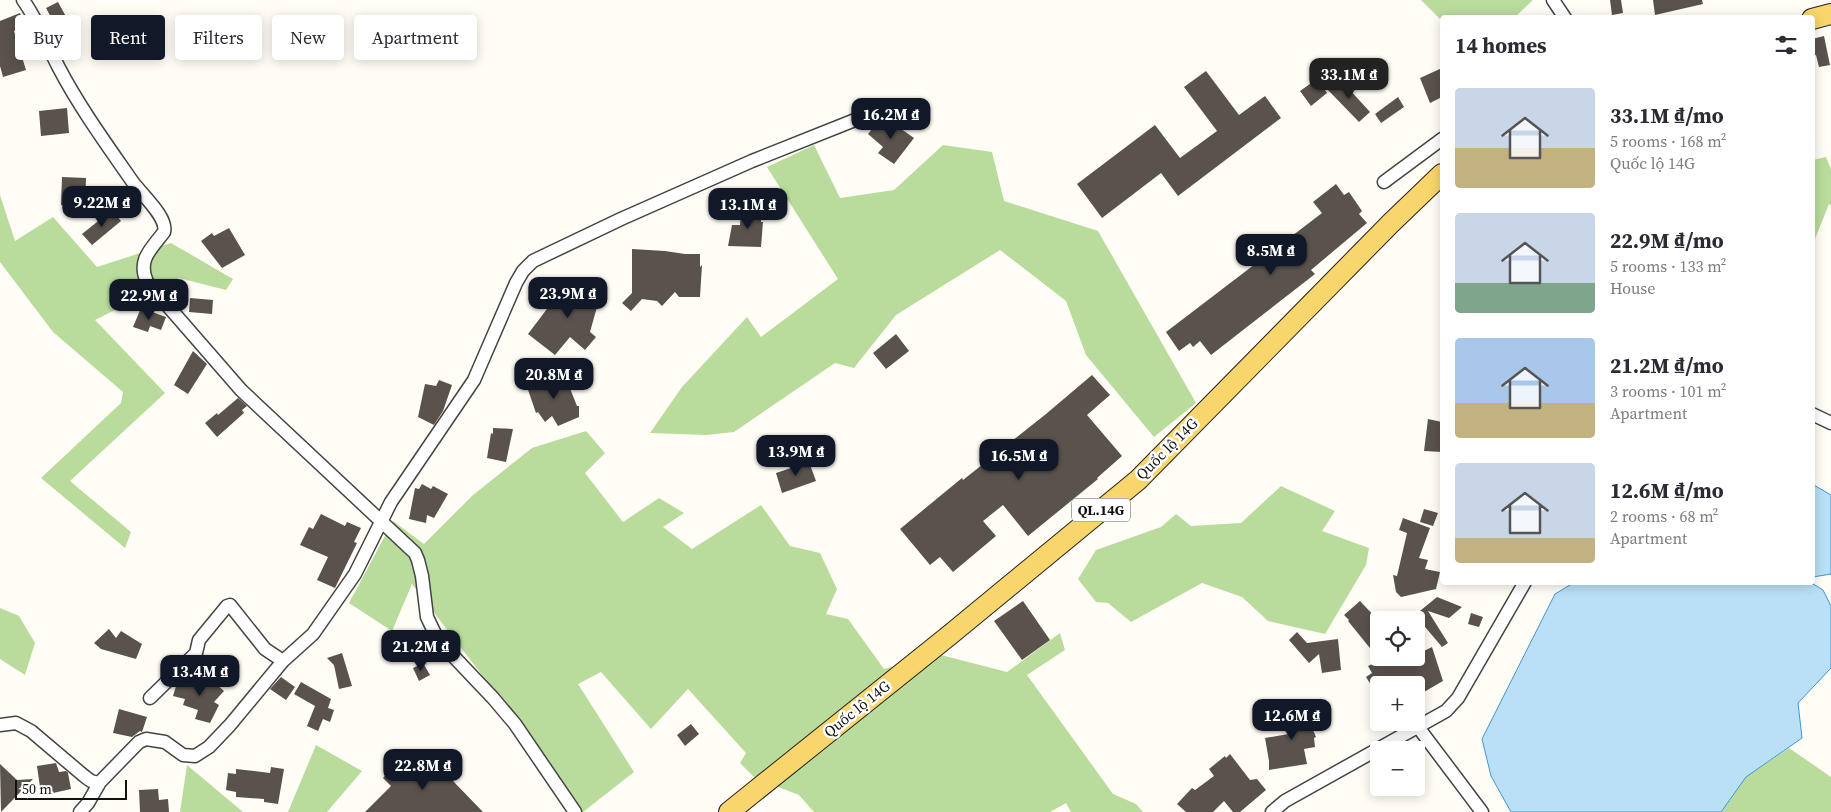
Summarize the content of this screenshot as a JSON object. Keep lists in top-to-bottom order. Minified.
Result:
{"streets":{"main road":["Quốc lộ 14G","QL.14G"]},"scale_bar":"50 m","page":{"chip":["Buy","Rent","Filters","New","Apartment"],"heading":"14 homes","price":["33.1M ₫","16.2M ₫","9.22M ₫","13.1M ₫","8.5M ₫","23.9M ₫","22.9M ₫","20.8M ₫","13.9M ₫","16.5M ₫","21.2M ₫","13.4M ₫","12.6M ₫","22.8M ₫"],"list":[{"name":"33.1M ₫/mo","note":"5 rooms · 168 m² · Quốc lộ 14G"},{"name":"22.9M ₫/mo","note":"5 rooms · 133 m² · House"},{"name":"21.2M ₫/mo","note":"3 rooms · 101 m² · Apartment"},{"name":"12.6M ₫/mo","note":"2 rooms · 68 m² · Apartment"}],"map_buttons":["+","−"],"scale":"50 m"}}
